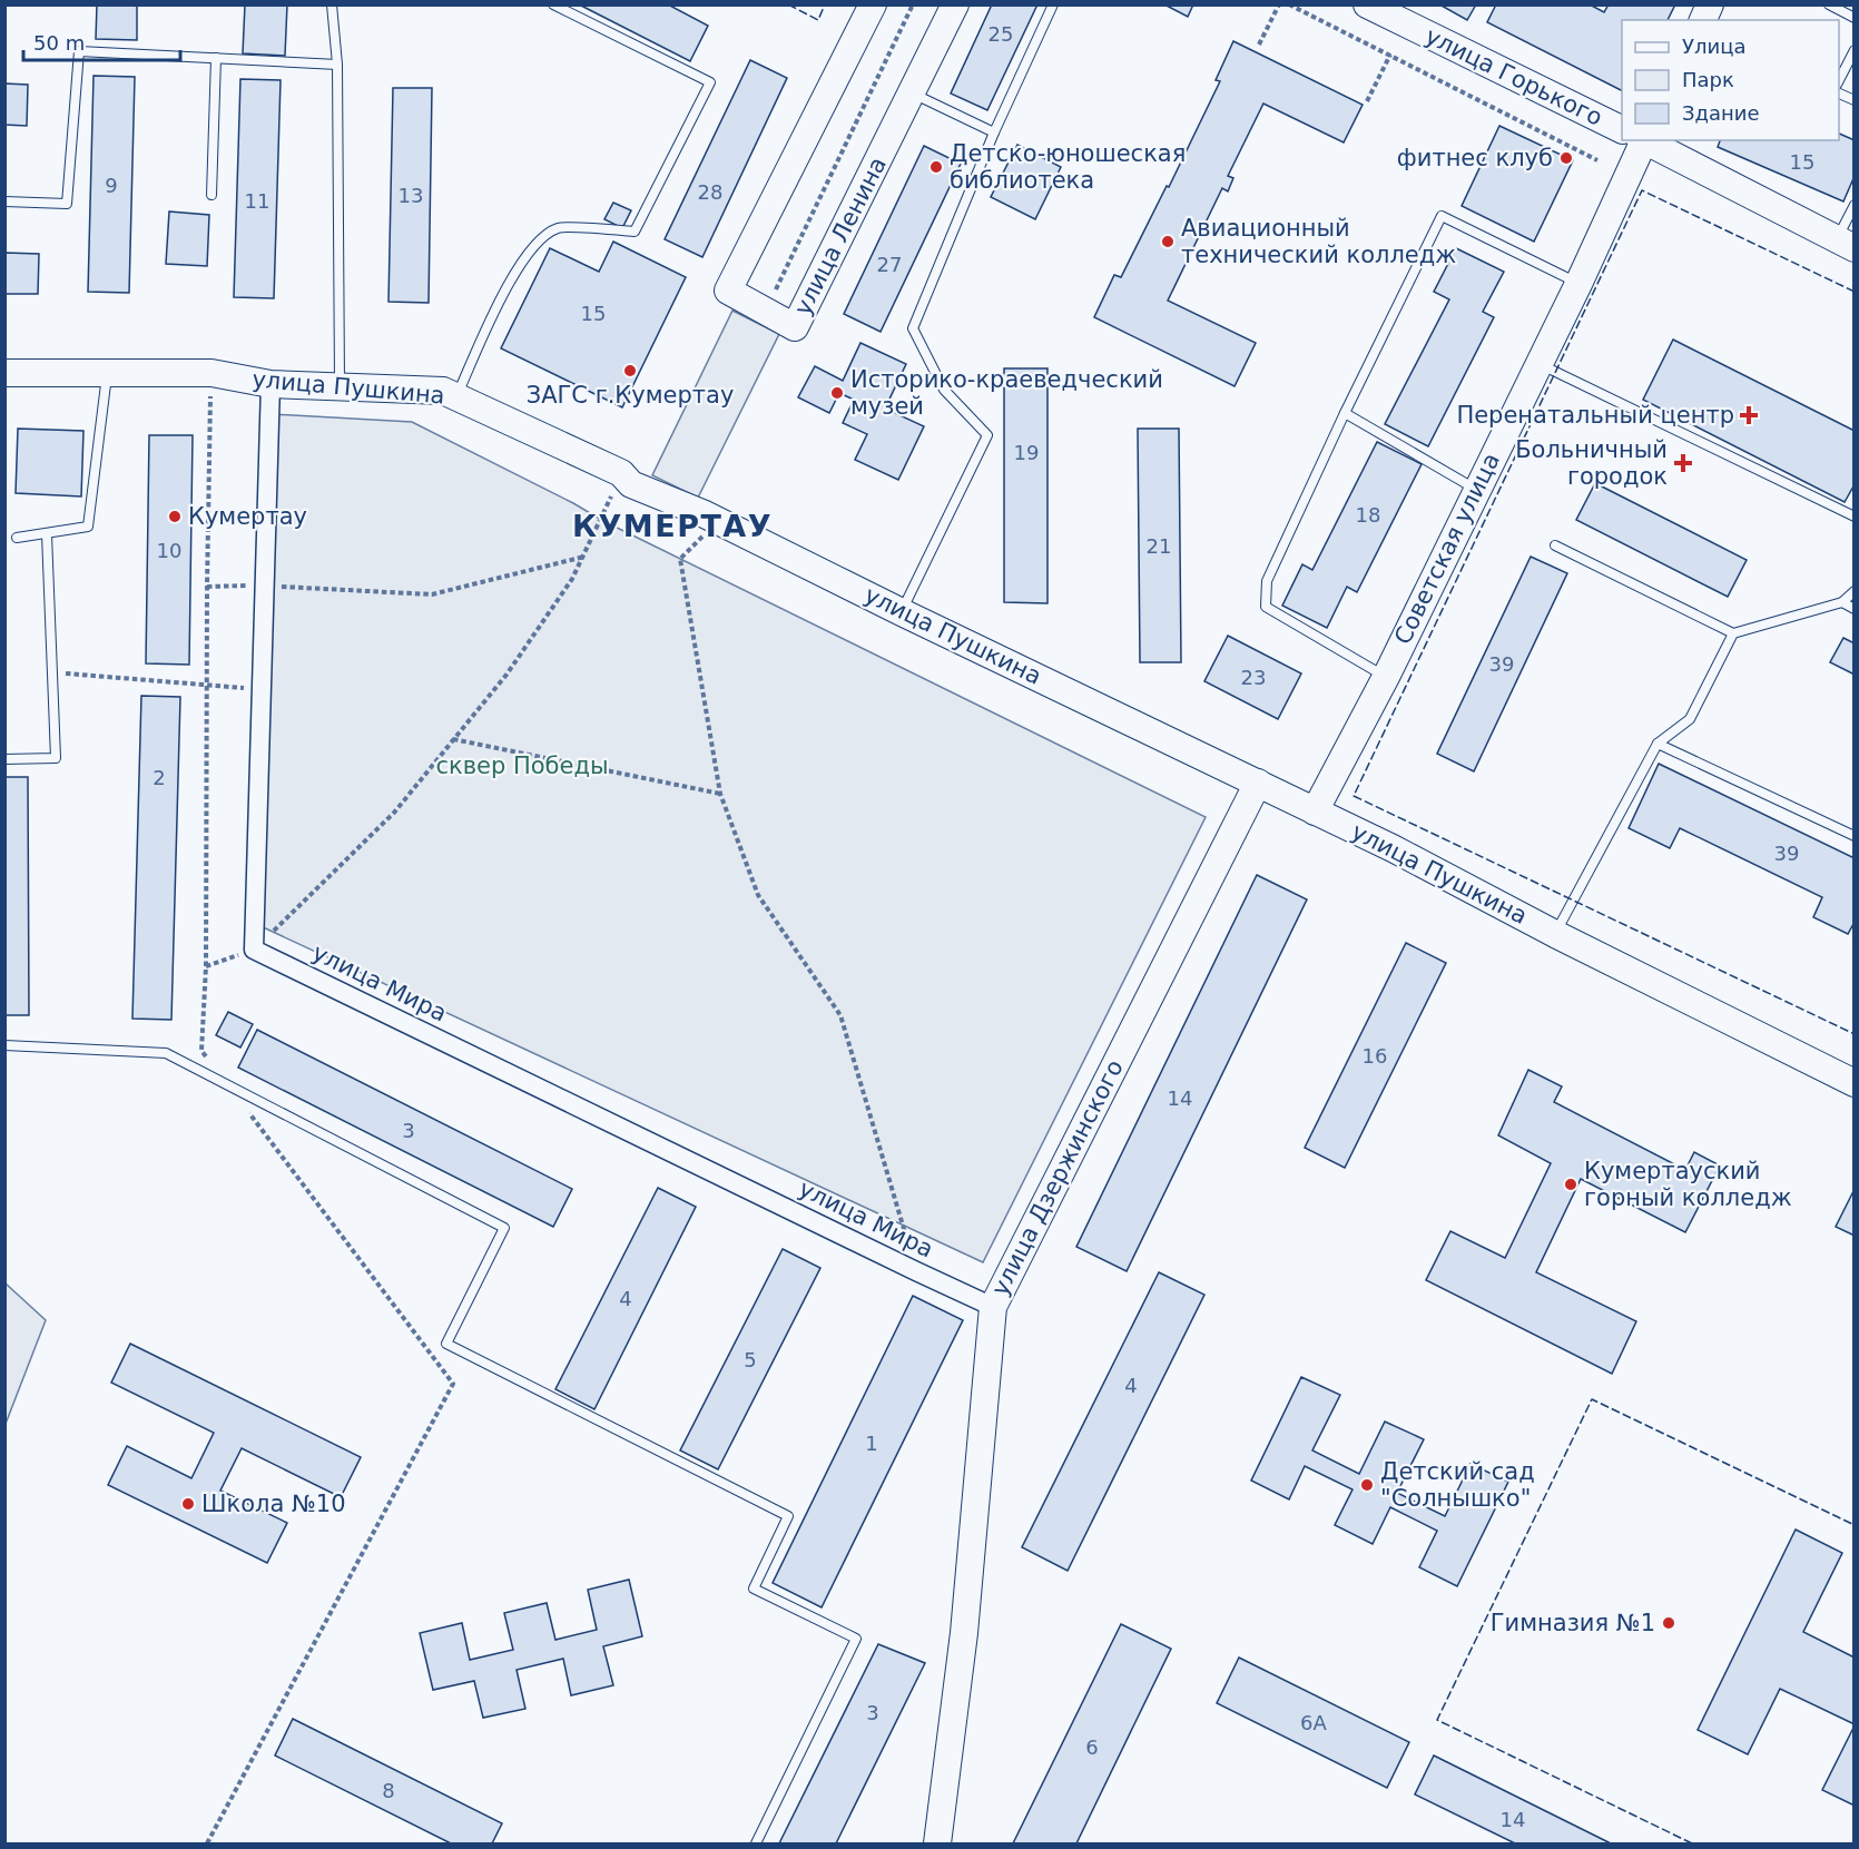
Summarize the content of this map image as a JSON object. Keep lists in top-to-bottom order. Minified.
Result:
{"streets":{"main road":["улица Горького","улица Ленина","улица Пушкина","Советская улица","улица Дзержинского"],"street":["улица Мира"]},"crossings":[["улица Пушкина","Советская улица"],["улица Пушкина","улица Дзержинского"],["улица Мира","улица Дзержинского"]],"districts":["КУМЕРТАУ"],"parks":["сквер Победы"],"places":{"other":["фитнес клуб","Детско-юношеская библиотека","Авиационный технический колледж","ЗАГС г.Кумертау","Историко-краеведческий музей","Кумертау","Кумертауский горный колледж","Детский сад \"Солнышко\"","Школа №10","Гимназия №1"],"health":["Перенатальный центр","Больничный городок"]},"house_numbers":["25","15","9","28","13","11","27","15","19","18","21","10","39","23","2","39","16","14","3","4","5","4","1","3","6А","6","8","14"],"legend":["Улица","Парк","Здание"],"scale_bar":"50 m"}
